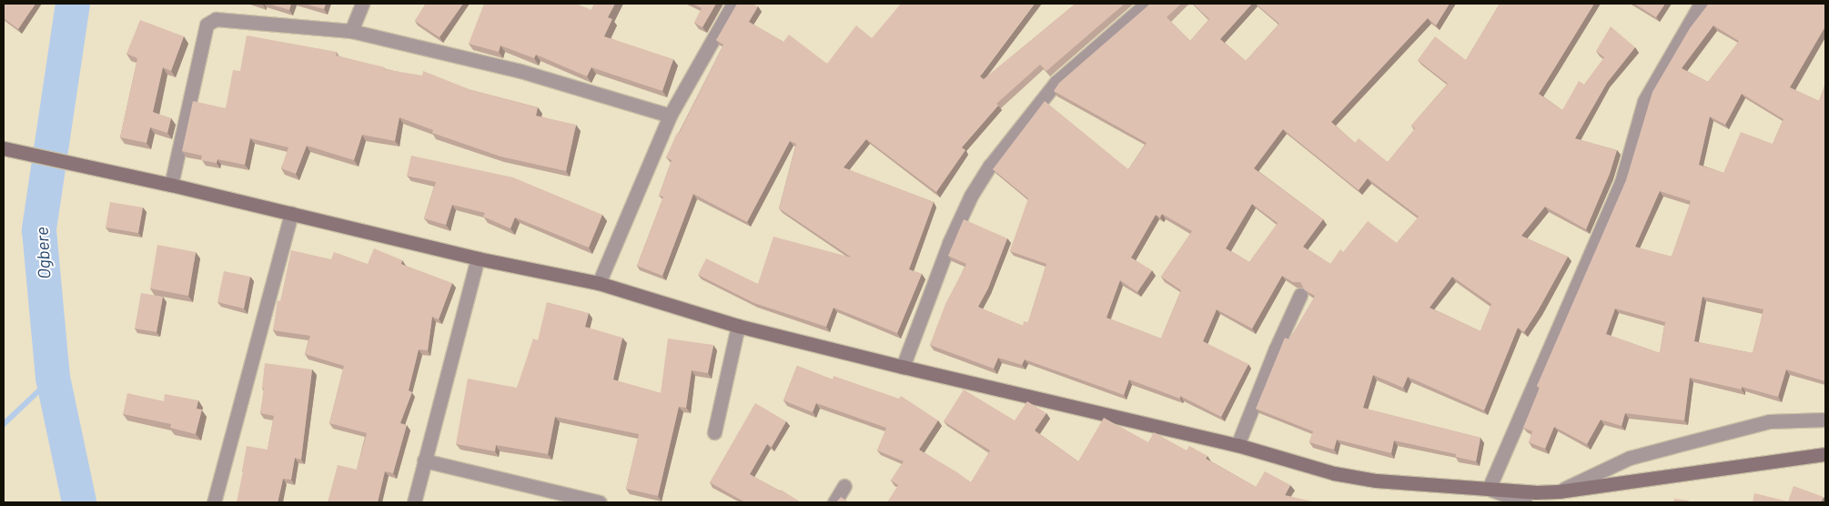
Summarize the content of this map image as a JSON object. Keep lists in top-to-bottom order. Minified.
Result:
{"water":["Ogbere"]}
